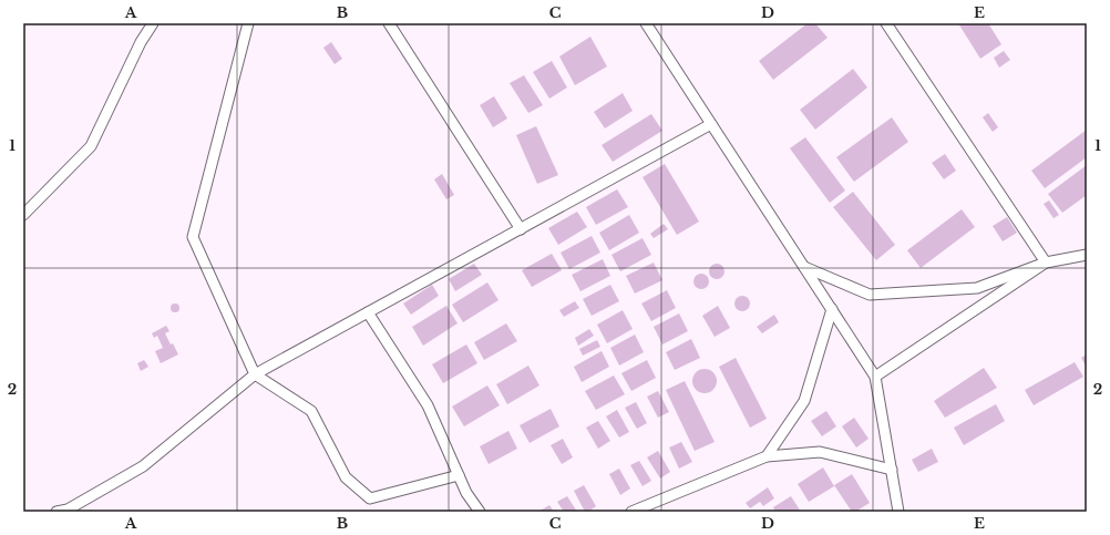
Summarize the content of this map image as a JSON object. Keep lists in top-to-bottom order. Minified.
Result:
{"grid":{"columns":["A","B","C","D","E"],"rows":["1","2"]}}
